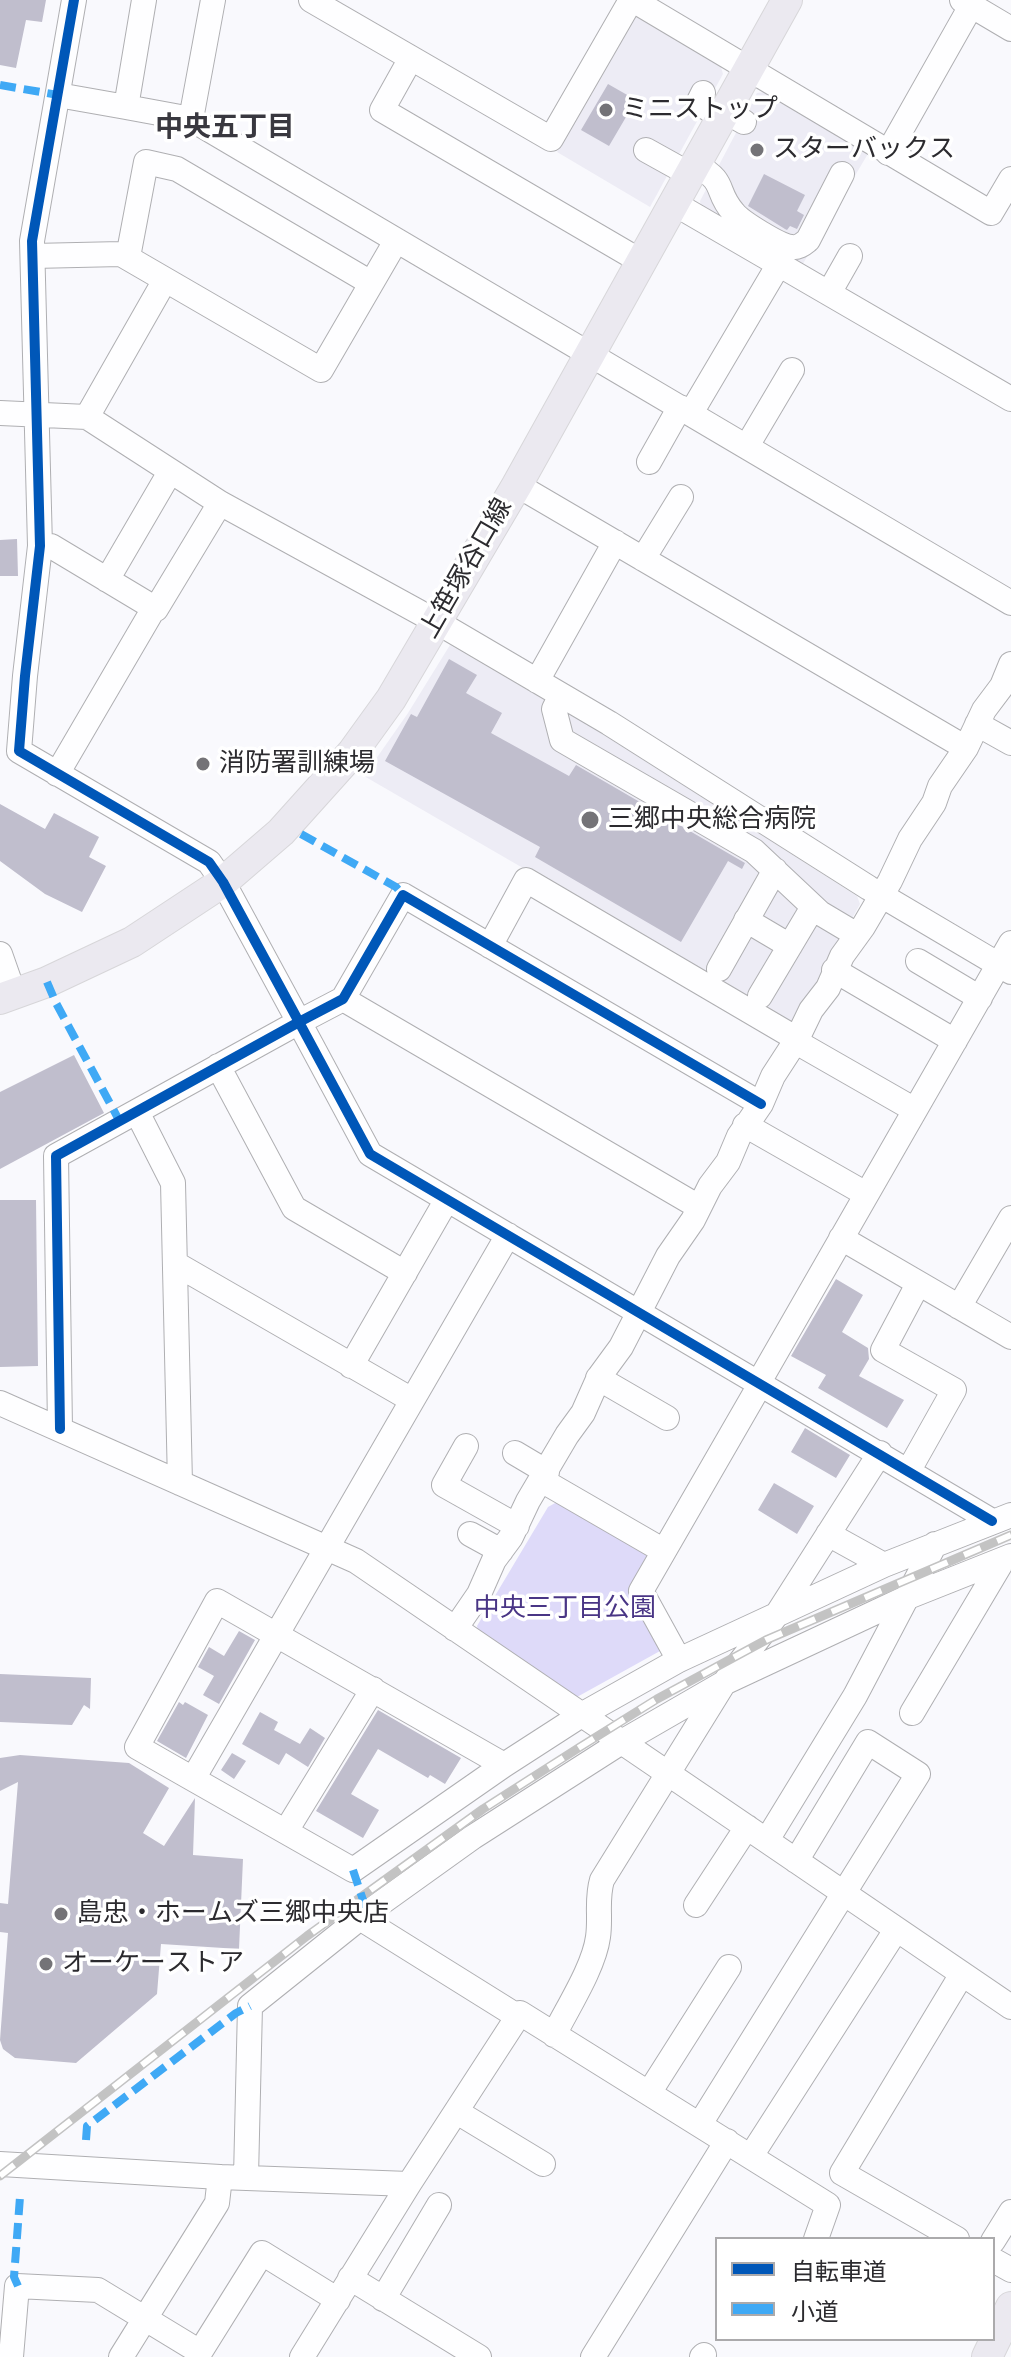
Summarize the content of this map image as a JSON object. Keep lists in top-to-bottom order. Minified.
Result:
{"streets":{"main road":["上笹塚谷口線"]},"districts":["中央五丁目"],"parks":["中央三丁目公園"],"places":["ミニストップ","スターバックス","消防署訓練場","三郷中央総合病院","島忠・ホームズ三郷中央店","オーケーストア"],"legend":["自転車道","小道"]}
